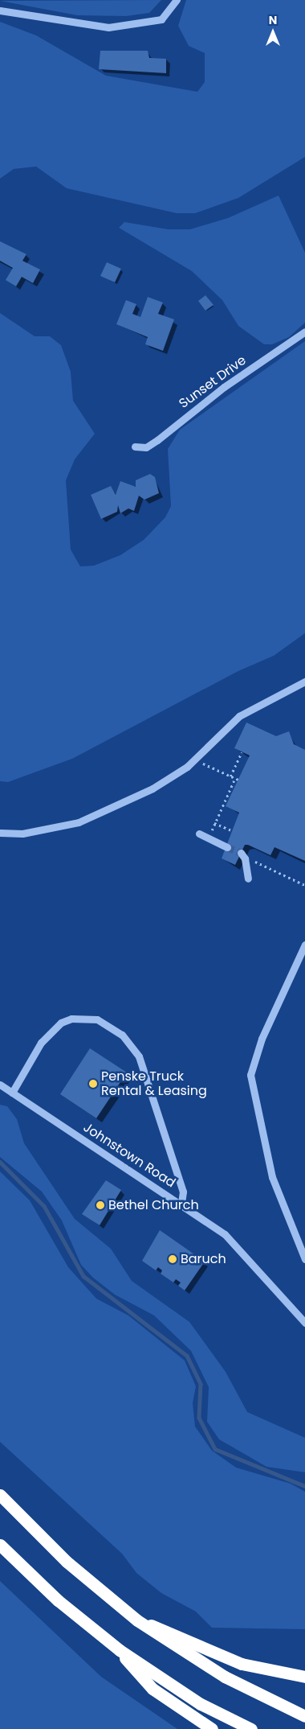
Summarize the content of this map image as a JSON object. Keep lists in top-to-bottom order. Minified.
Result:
{"streets":{"street":["Sunset Drive","Johnstown Road"]},"places":["Penske Truck Rental & Leasing","Bethel Church","Baruch"],"north":"top"}
